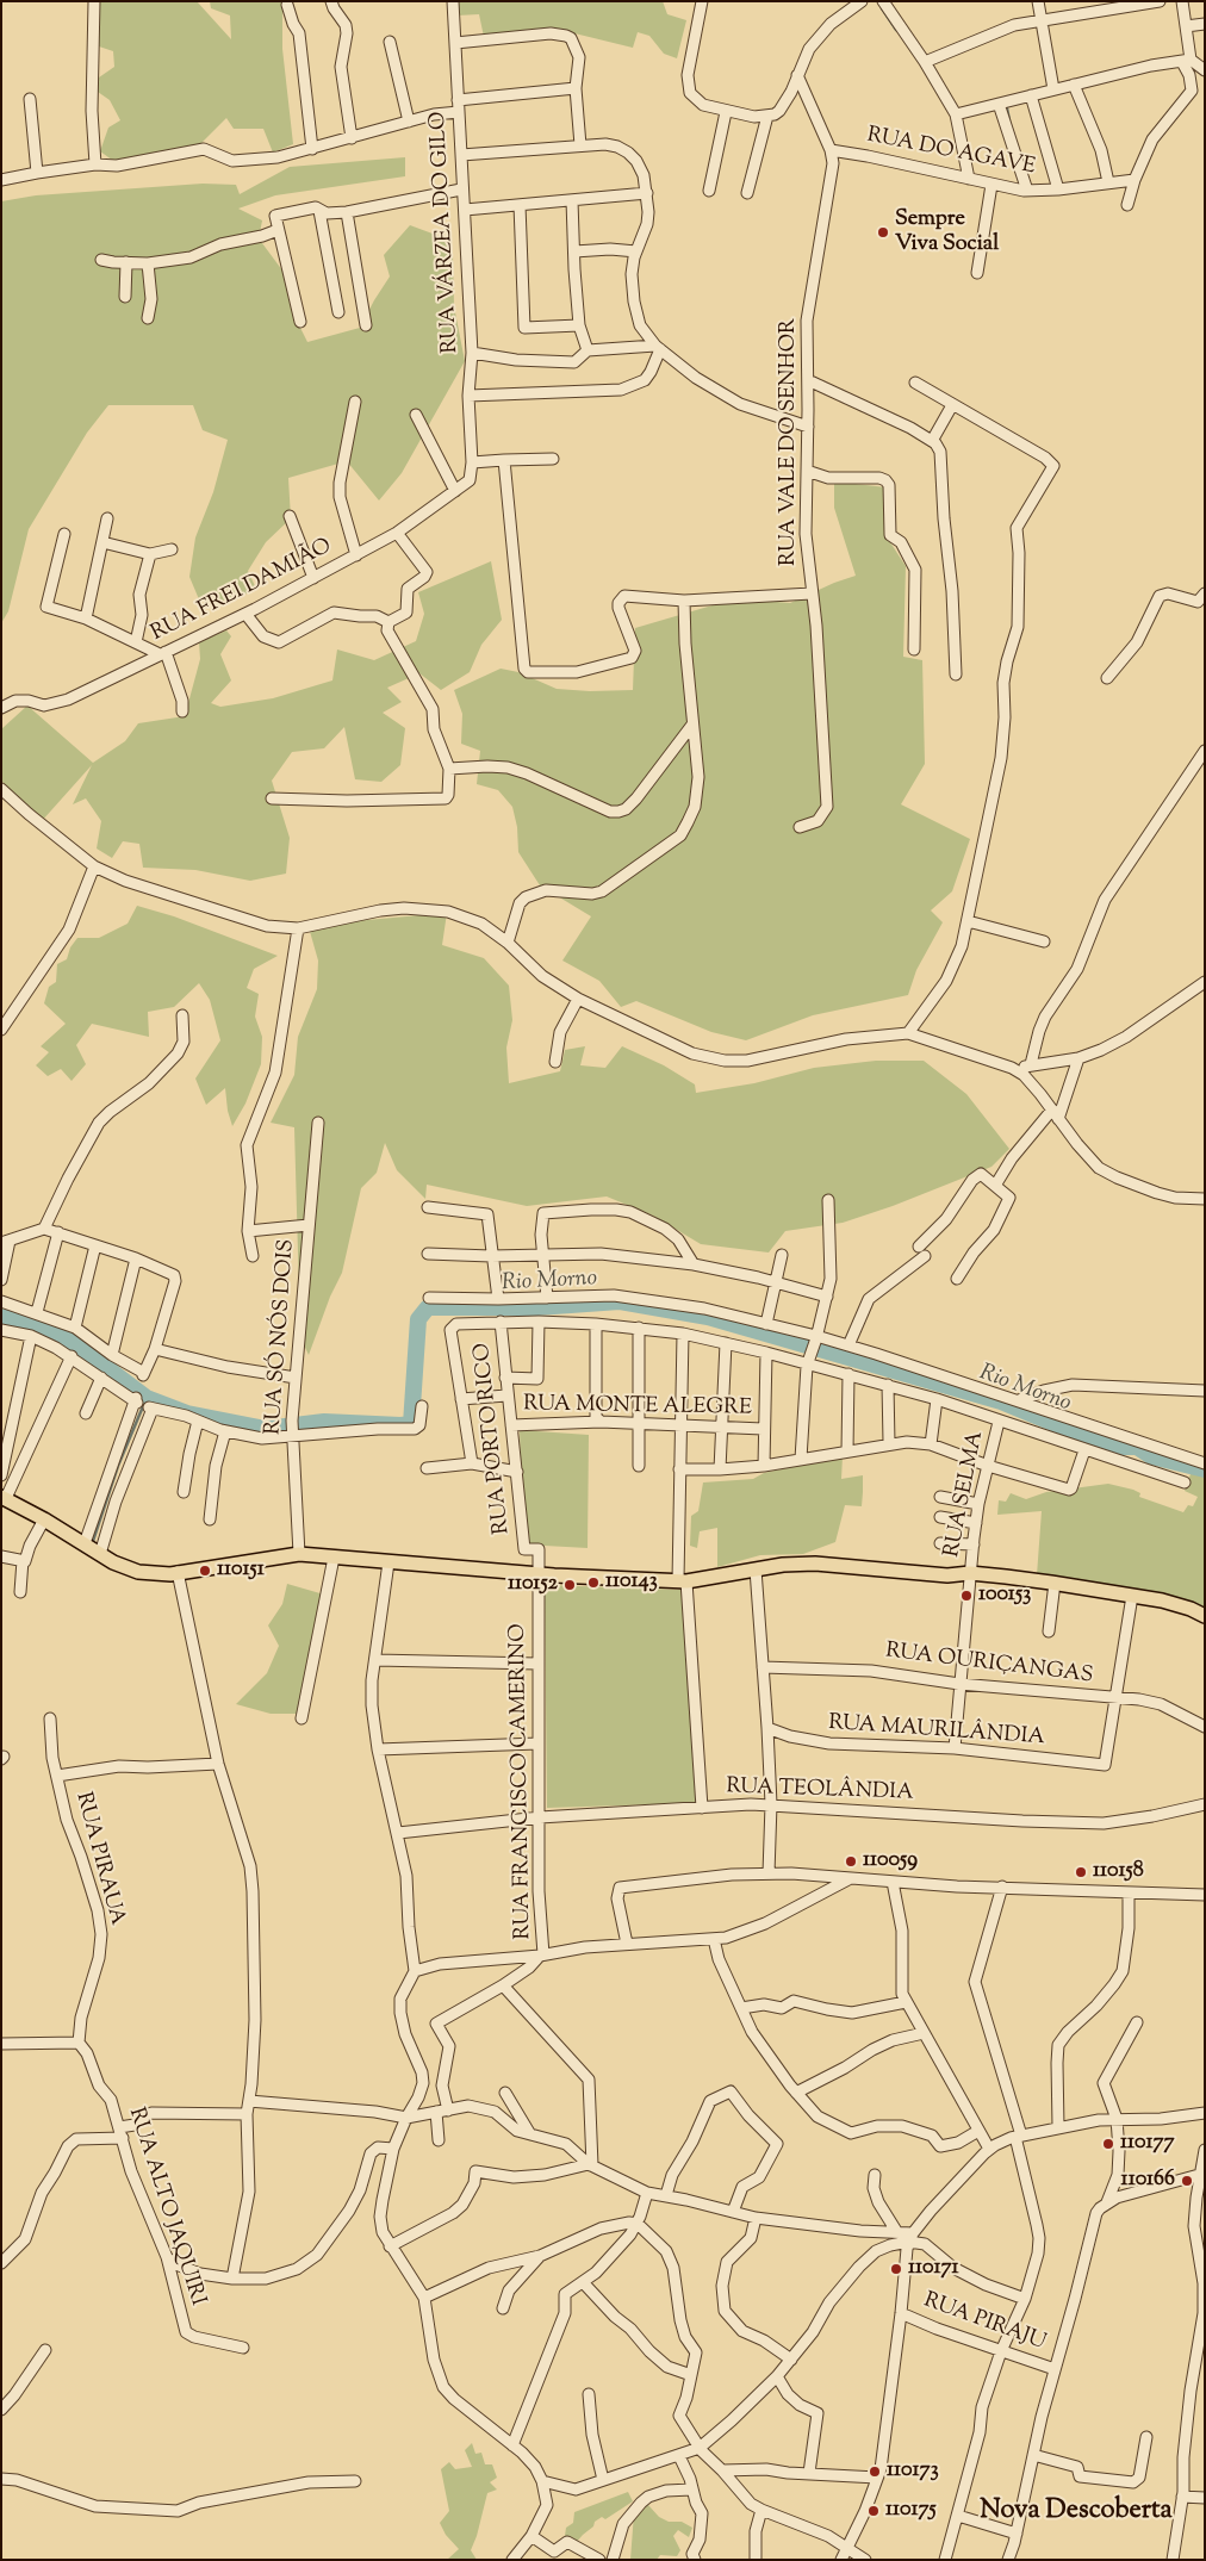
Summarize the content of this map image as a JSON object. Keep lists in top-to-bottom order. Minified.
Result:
{"streets":{"street":["RUA DO AGAVE","RUA VÁRZEA DO GILO","RUA VALE DO SENHOR","RUA FREI DAMIÃO","RUA SÓ NÓS DOIS","RUA MONTE ALEGRE","RUA PORTO RICO","RUA SELMA","RUA OURIÇANGAS","RUA MAURILÂNDIA","RUA FRANCISCO CAMERINO","RUA TEOLÂNDIA","RUA PIRAUA","RUA ALTO JAQUIRI","RUA PIRAJU"]},"crossings":[["RUA DO AGAVE","RUA VALE DO SENHOR"],["RUA VÁRZEA DO GILO","RUA FREI DAMIÃO"],["RUA MONTE ALEGRE","RUA PORTO RICO"],["RUA PORTO RICO","RUA FRANCISCO CAMERINO"],["RUA SELMA","RUA OURIÇANGAS"],["RUA SELMA","RUA MAURILÂNDIA"],["RUA OURIÇANGAS","RUA MAURILÂNDIA"],["RUA FRANCISCO CAMERINO","RUA TEOLÂNDIA"],["RUA PIRAUA","RUA ALTO JAQUIRI"]],"districts":["Nova Descoberta"],"water":["Rio Morno"],"places":["Sempre Viva Social","110151","110143","110152","100153","110059","110158","110177","110166","110171","110173","110175"]}
